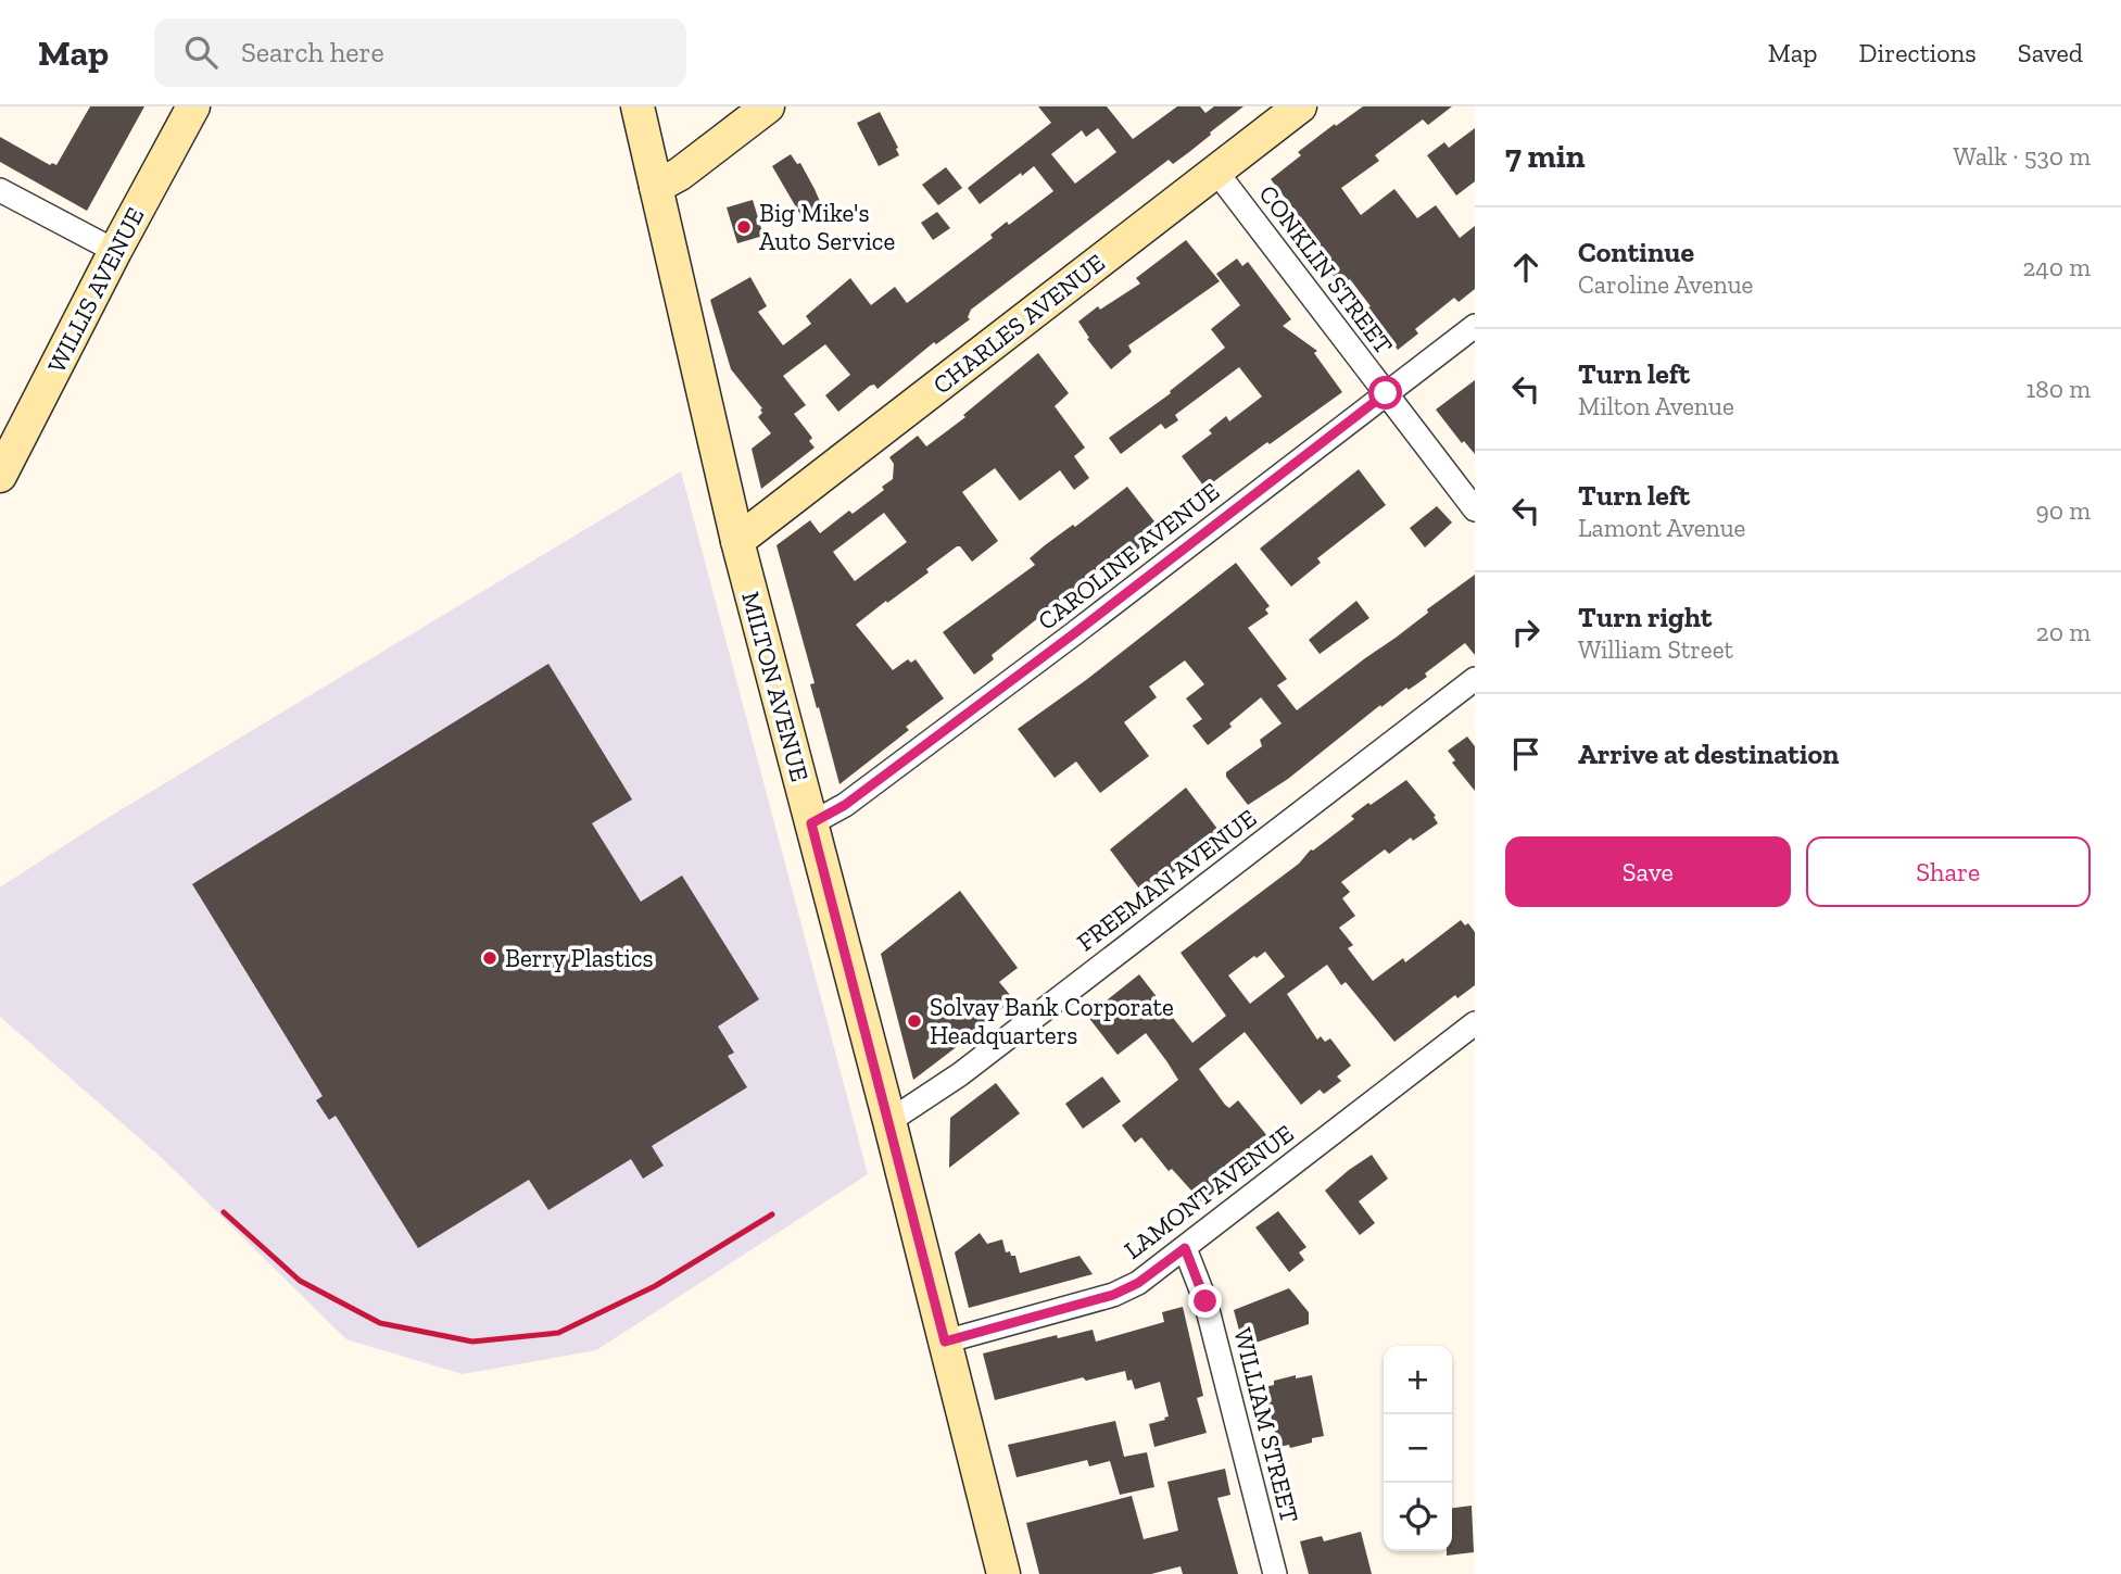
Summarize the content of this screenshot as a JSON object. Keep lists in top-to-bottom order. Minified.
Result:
{"streets":{"main road":["WILLIS AVENUE","CHARLES AVENUE","MILTON AVENUE"],"street":["CONKLIN STREET","CAROLINE AVENUE","FREEMAN AVENUE","LAMONT AVENUE","WILLIAM STREET"]},"crossings":[["CONKLIN STREET","CHARLES AVENUE"],["CONKLIN STREET","CAROLINE AVENUE"],["CHARLES AVENUE","MILTON AVENUE"],["CAROLINE AVENUE","MILTON AVENUE"],["MILTON AVENUE","FREEMAN AVENUE"],["MILTON AVENUE","LAMONT AVENUE"],["LAMONT AVENUE","WILLIAM STREET"]],"places":["Big Mike's Auto Service","Berry Plastics","Solvay Bank Corporate Headquarters"],"page":{"header":"Map","search":"Search here","nav":["Map","Directions","Saved"],"heading":["7 min","Walk · 530 m"],"list":[["Continue","Caroline Avenue","240 m"],["Turn left","Milton Avenue","180 m"],["Turn left","Lamont Avenue","90 m"],["Turn right","William Street","20 m"],"Arrive at destination"],"buttons":["Save","Share"],"map_buttons":["+","−"]}}
